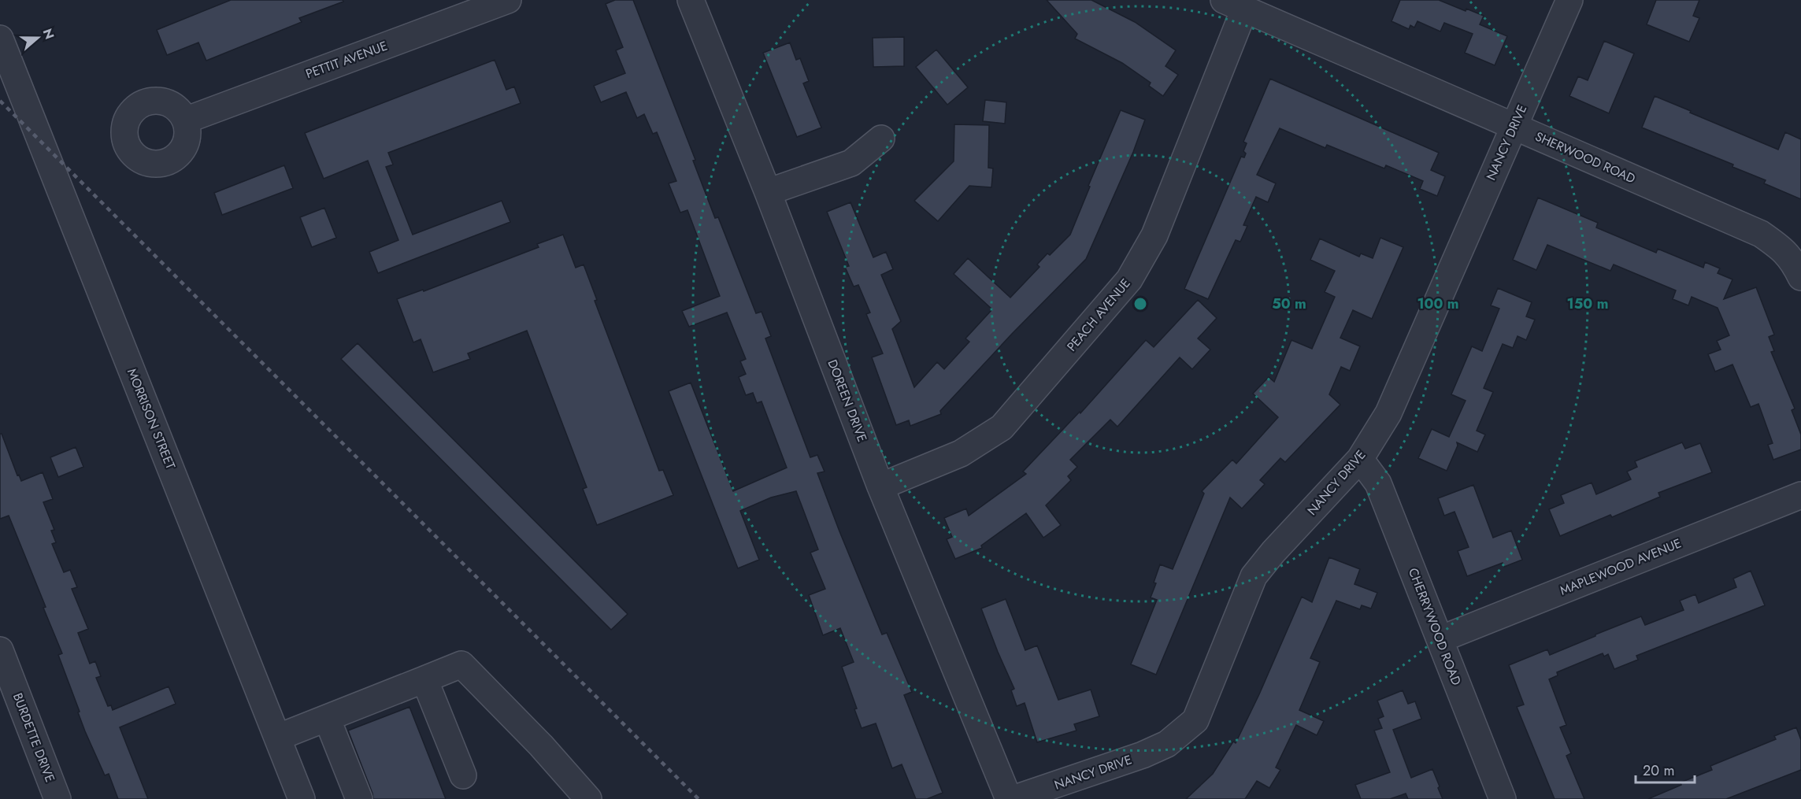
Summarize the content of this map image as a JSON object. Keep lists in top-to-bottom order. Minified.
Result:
{"streets":{"street":["PETTIT AVENUE","NANCY DRIVE","SHERWOOD ROAD","PEACH AVENUE","DOREEN DRIVE","MORRISON STREET","MAPLEWOOD AVENUE","CHERRYWOOD ROAD","BURDETTE DRIVE"]},"crossings":[["NANCY DRIVE","SHERWOOD ROAD"],["NANCY DRIVE","CHERRYWOOD ROAD"],["SHERWOOD ROAD","PEACH AVENUE"],["PEACH AVENUE","DOREEN DRIVE"],["MAPLEWOOD AVENUE","CHERRYWOOD ROAD"]],"scale_bar":"20 m","north":"right","rings":["50 m","100 m","150 m"]}
